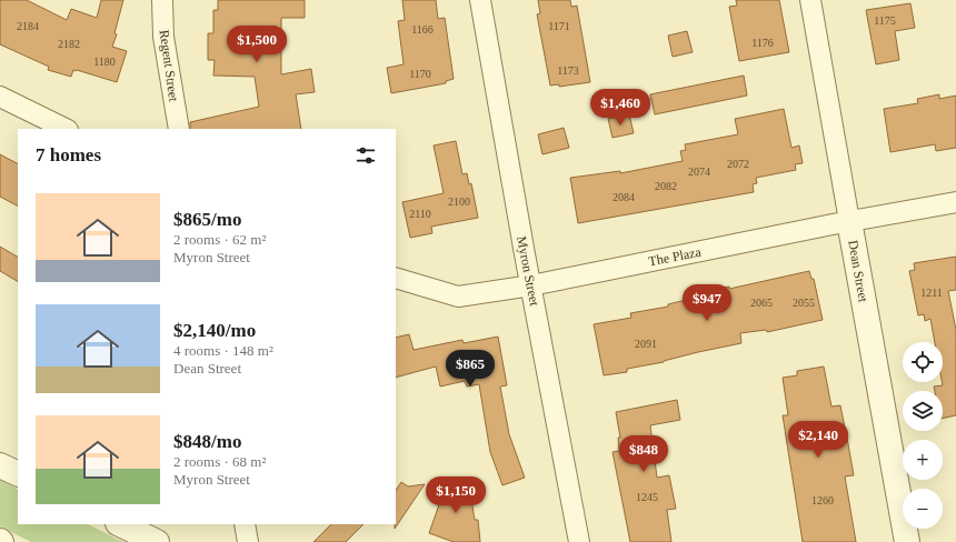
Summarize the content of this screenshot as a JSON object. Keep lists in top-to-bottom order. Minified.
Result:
{"streets":{"street":["Regent Street","The Plaza","Myron Street","Dean Street"]},"crossings":[["The Plaza","Myron Street"],["The Plaza","Dean Street"]],"house_numbers":["1175","2184","1171","1166","1176","2182","1180","1173","1170","2072","2074","2082","2084","2100","2110","1211","2065","2055","2091","1245","1260"],"page":{"price":["$1,500","$1,460","$947","$865","$2,140","$848","$1,150"],"heading":"7 homes","list":[{"name":"$865/mo","note":"2 rooms · 62 m² · Myron Street"},{"name":"$2,140/mo","note":"4 rooms · 148 m² · Dean Street"},{"name":"$848/mo","note":"2 rooms · 68 m² · Myron Street"}],"map_buttons":["+","−"]}}
